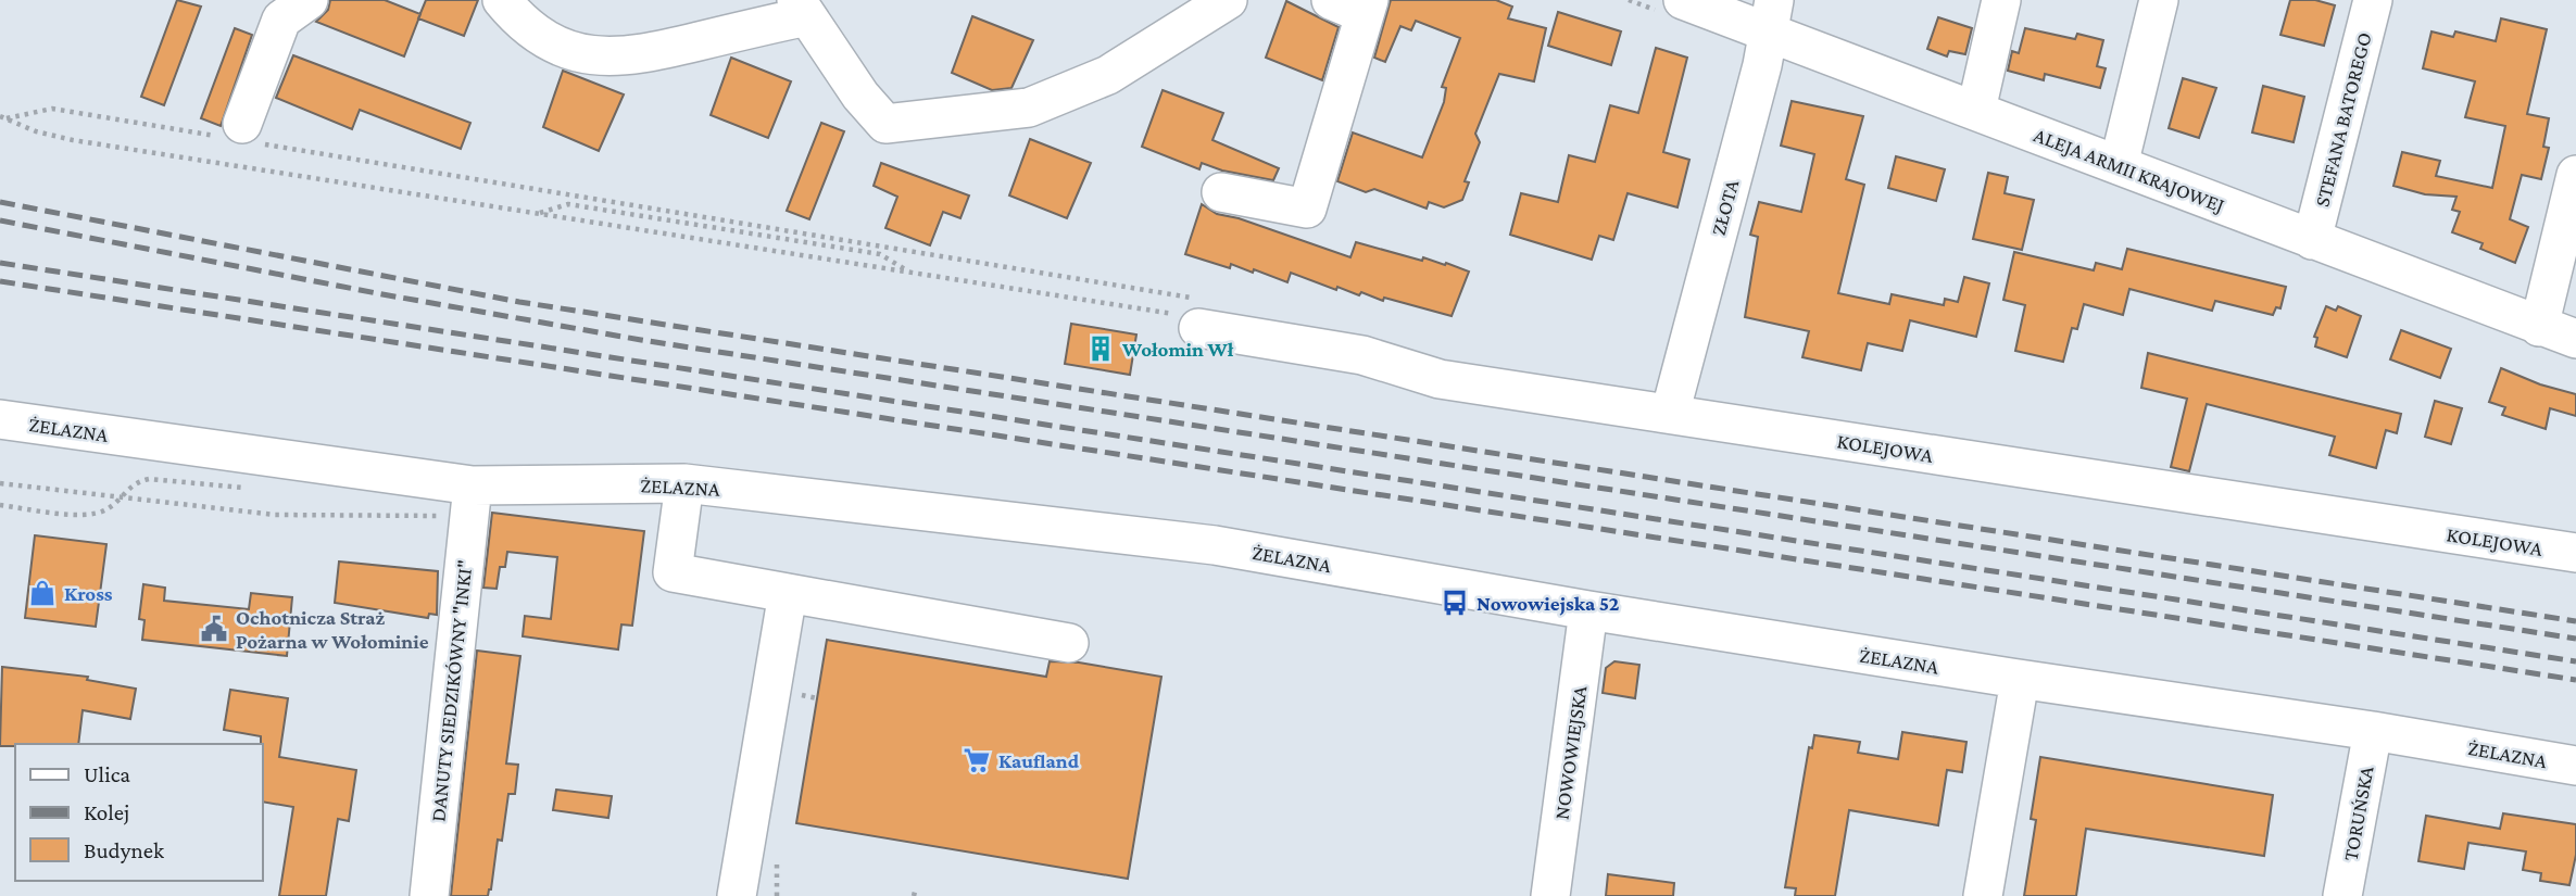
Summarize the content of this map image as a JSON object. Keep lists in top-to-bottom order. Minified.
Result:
{"streets":{"street":["STEFANA BATOREGO","ALEJA ARMII KRAJOWEJ","ZŁOTA","ŻELAZNA","KOLEJOWA","DANUTY SIEDZIKÓWNY \"INKI\"","NOWOWIEJSKA","TORUŃSKA"]},"crossings":[["STEFANA BATOREGO","ALEJA ARMII KRAJOWEJ"],["ALEJA ARMII KRAJOWEJ","ZŁOTA"],["ZŁOTA","KOLEJOWA"],["ŻELAZNA","DANUTY SIEDZIKÓWNY \"INKI\""],["ŻELAZNA","NOWOWIEJSKA"],["ŻELAZNA","TORUŃSKA"]],"places":{"building":["Wołomin Wł"],"shop":["Kross"],"bus stop":["Nowowiejska 52"],"public building":["Ochotnicza Straż Pożarna w Wołominie"],"supermarket":["Kaufland"]},"legend":["Ulica","Kolej","Budynek"]}
